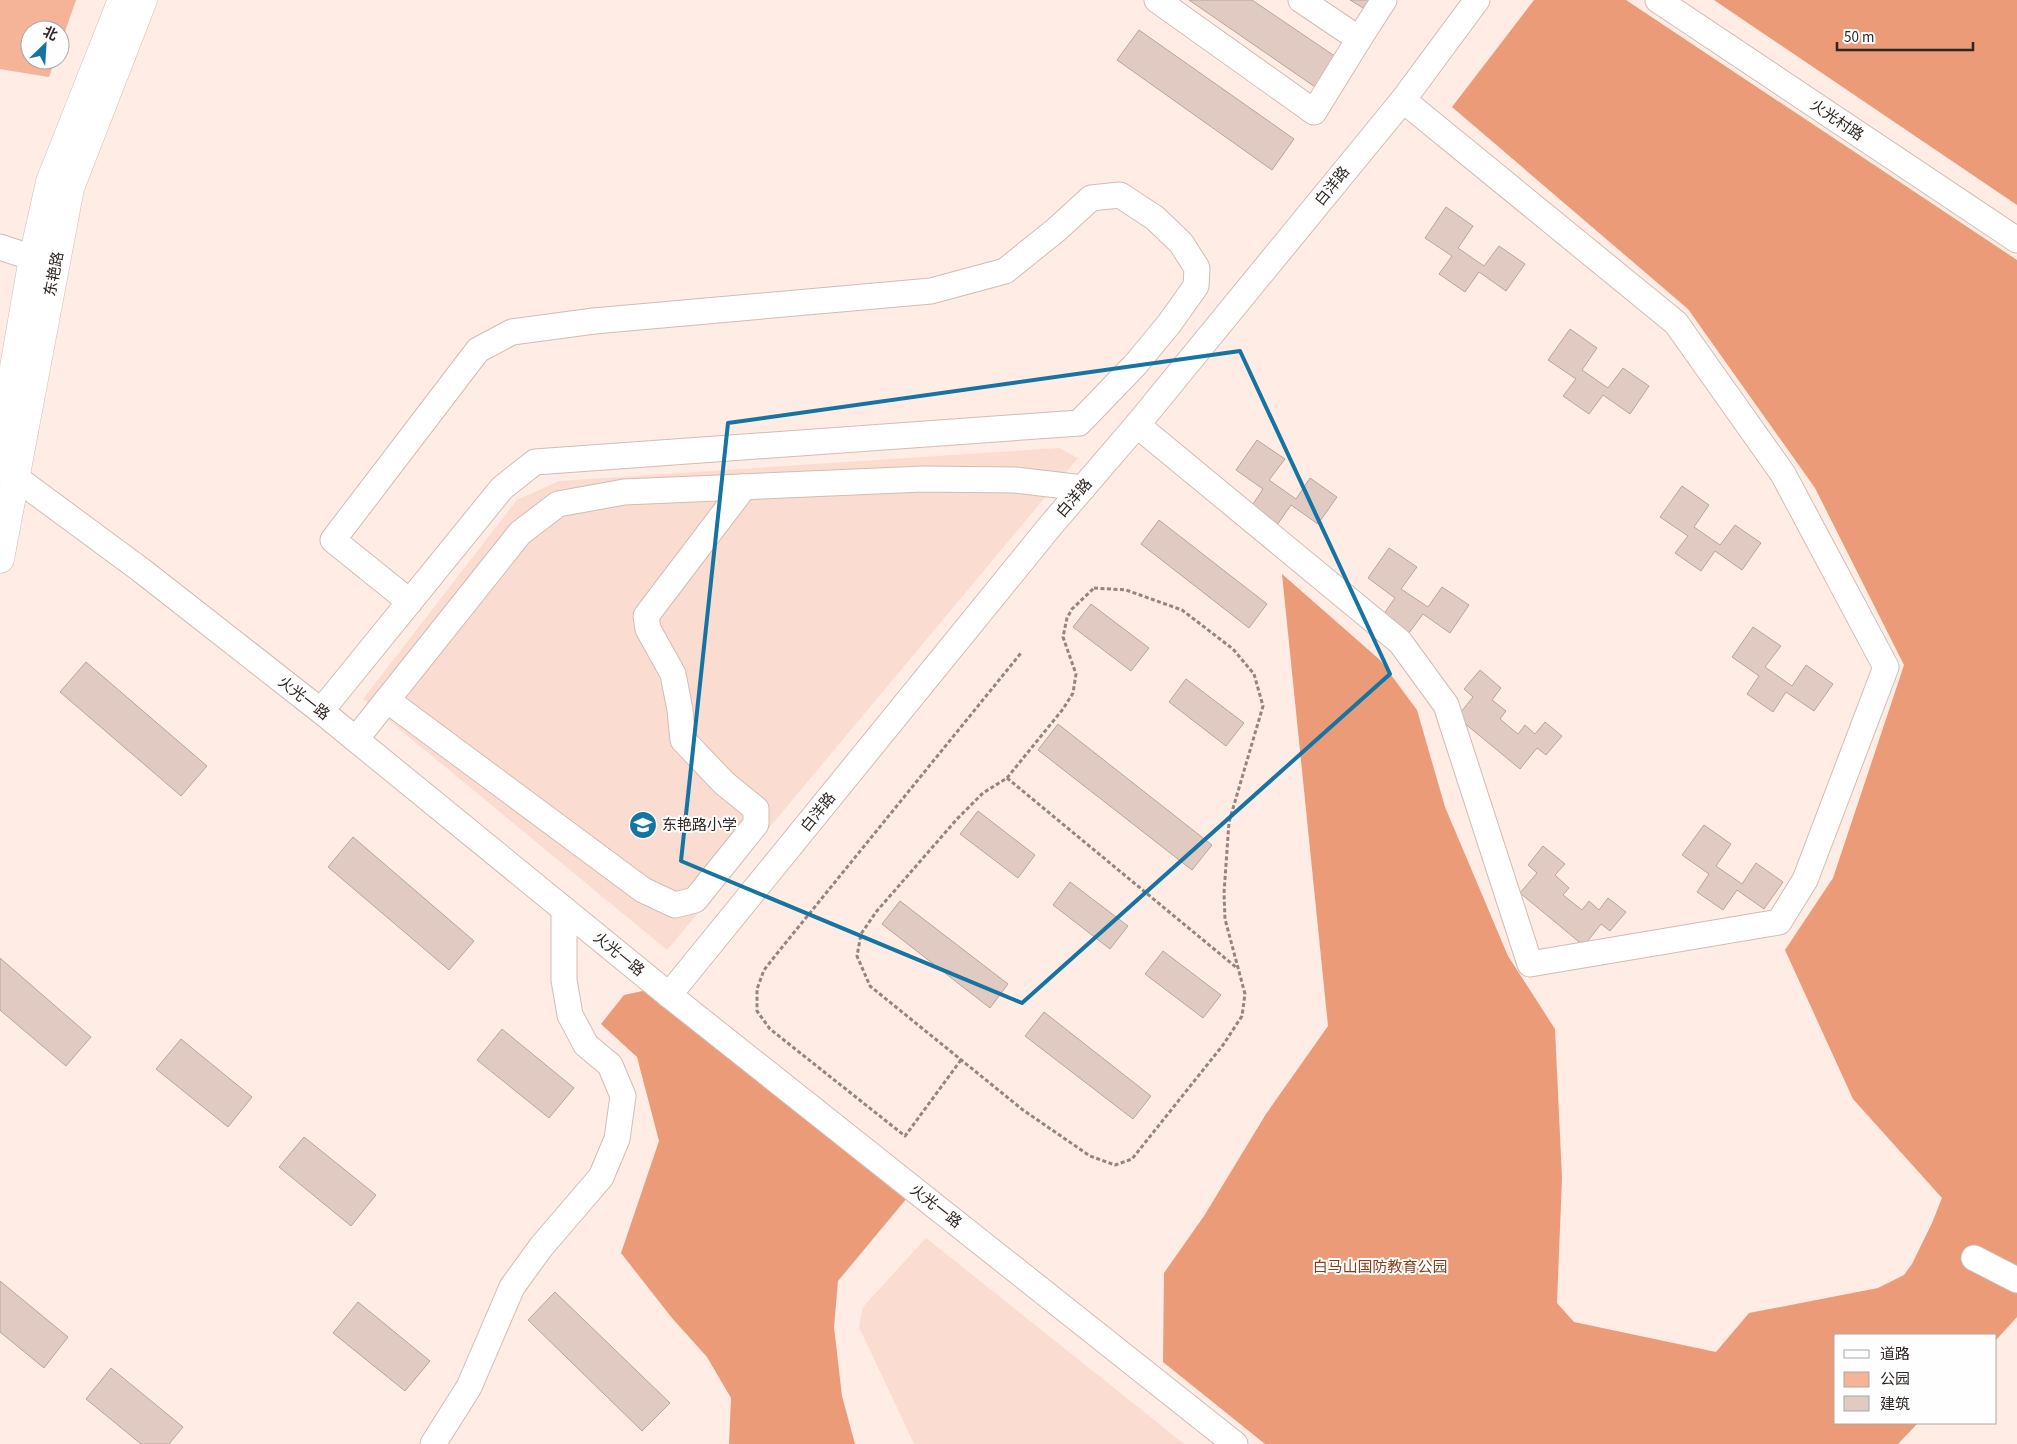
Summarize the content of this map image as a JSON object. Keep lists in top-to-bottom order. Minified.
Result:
{"streets":{"main road":["东艳路"],"street":["火光村路","白洋路","火光一路"]},"crossings":[["白洋路","火光一路"],["东艳路","火光一路"]],"parks":["白马山国防教育公园"],"places":{"school or university":["东艳路小学"]},"legend":["道路","公园","建筑"],"scale_bar":"50 m","north":"top right"}
